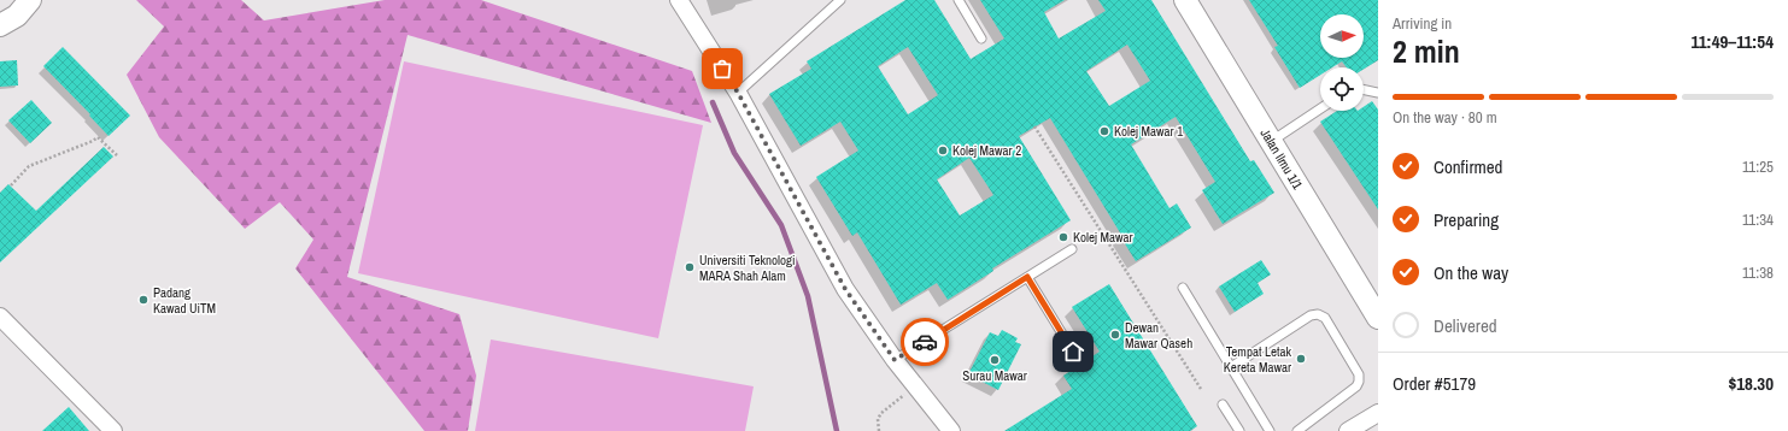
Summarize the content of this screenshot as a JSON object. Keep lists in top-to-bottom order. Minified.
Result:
{"streets":{"street":["Jalan Ilmu 1/1"]},"places":["Kolej Mawar 1","Kolej Mawar 2","Kolej Mawar","Universiti Teknologi MARA Shah Alam","Padang Kawad UiTM","Dewan Mawar Qaseh","Tempat Letak Kereta Mawar","Surau Mawar"],"north":"right","page":{"heading":["2 min","Arriving in","11:49–11:54"],"panel":["Order #5179","$18.30"],"bar":"On the way · 80 m","list":[["Confirmed","11:25"],["Preparing","11:34"],["On the way","11:38"],"Delivered"]}}
